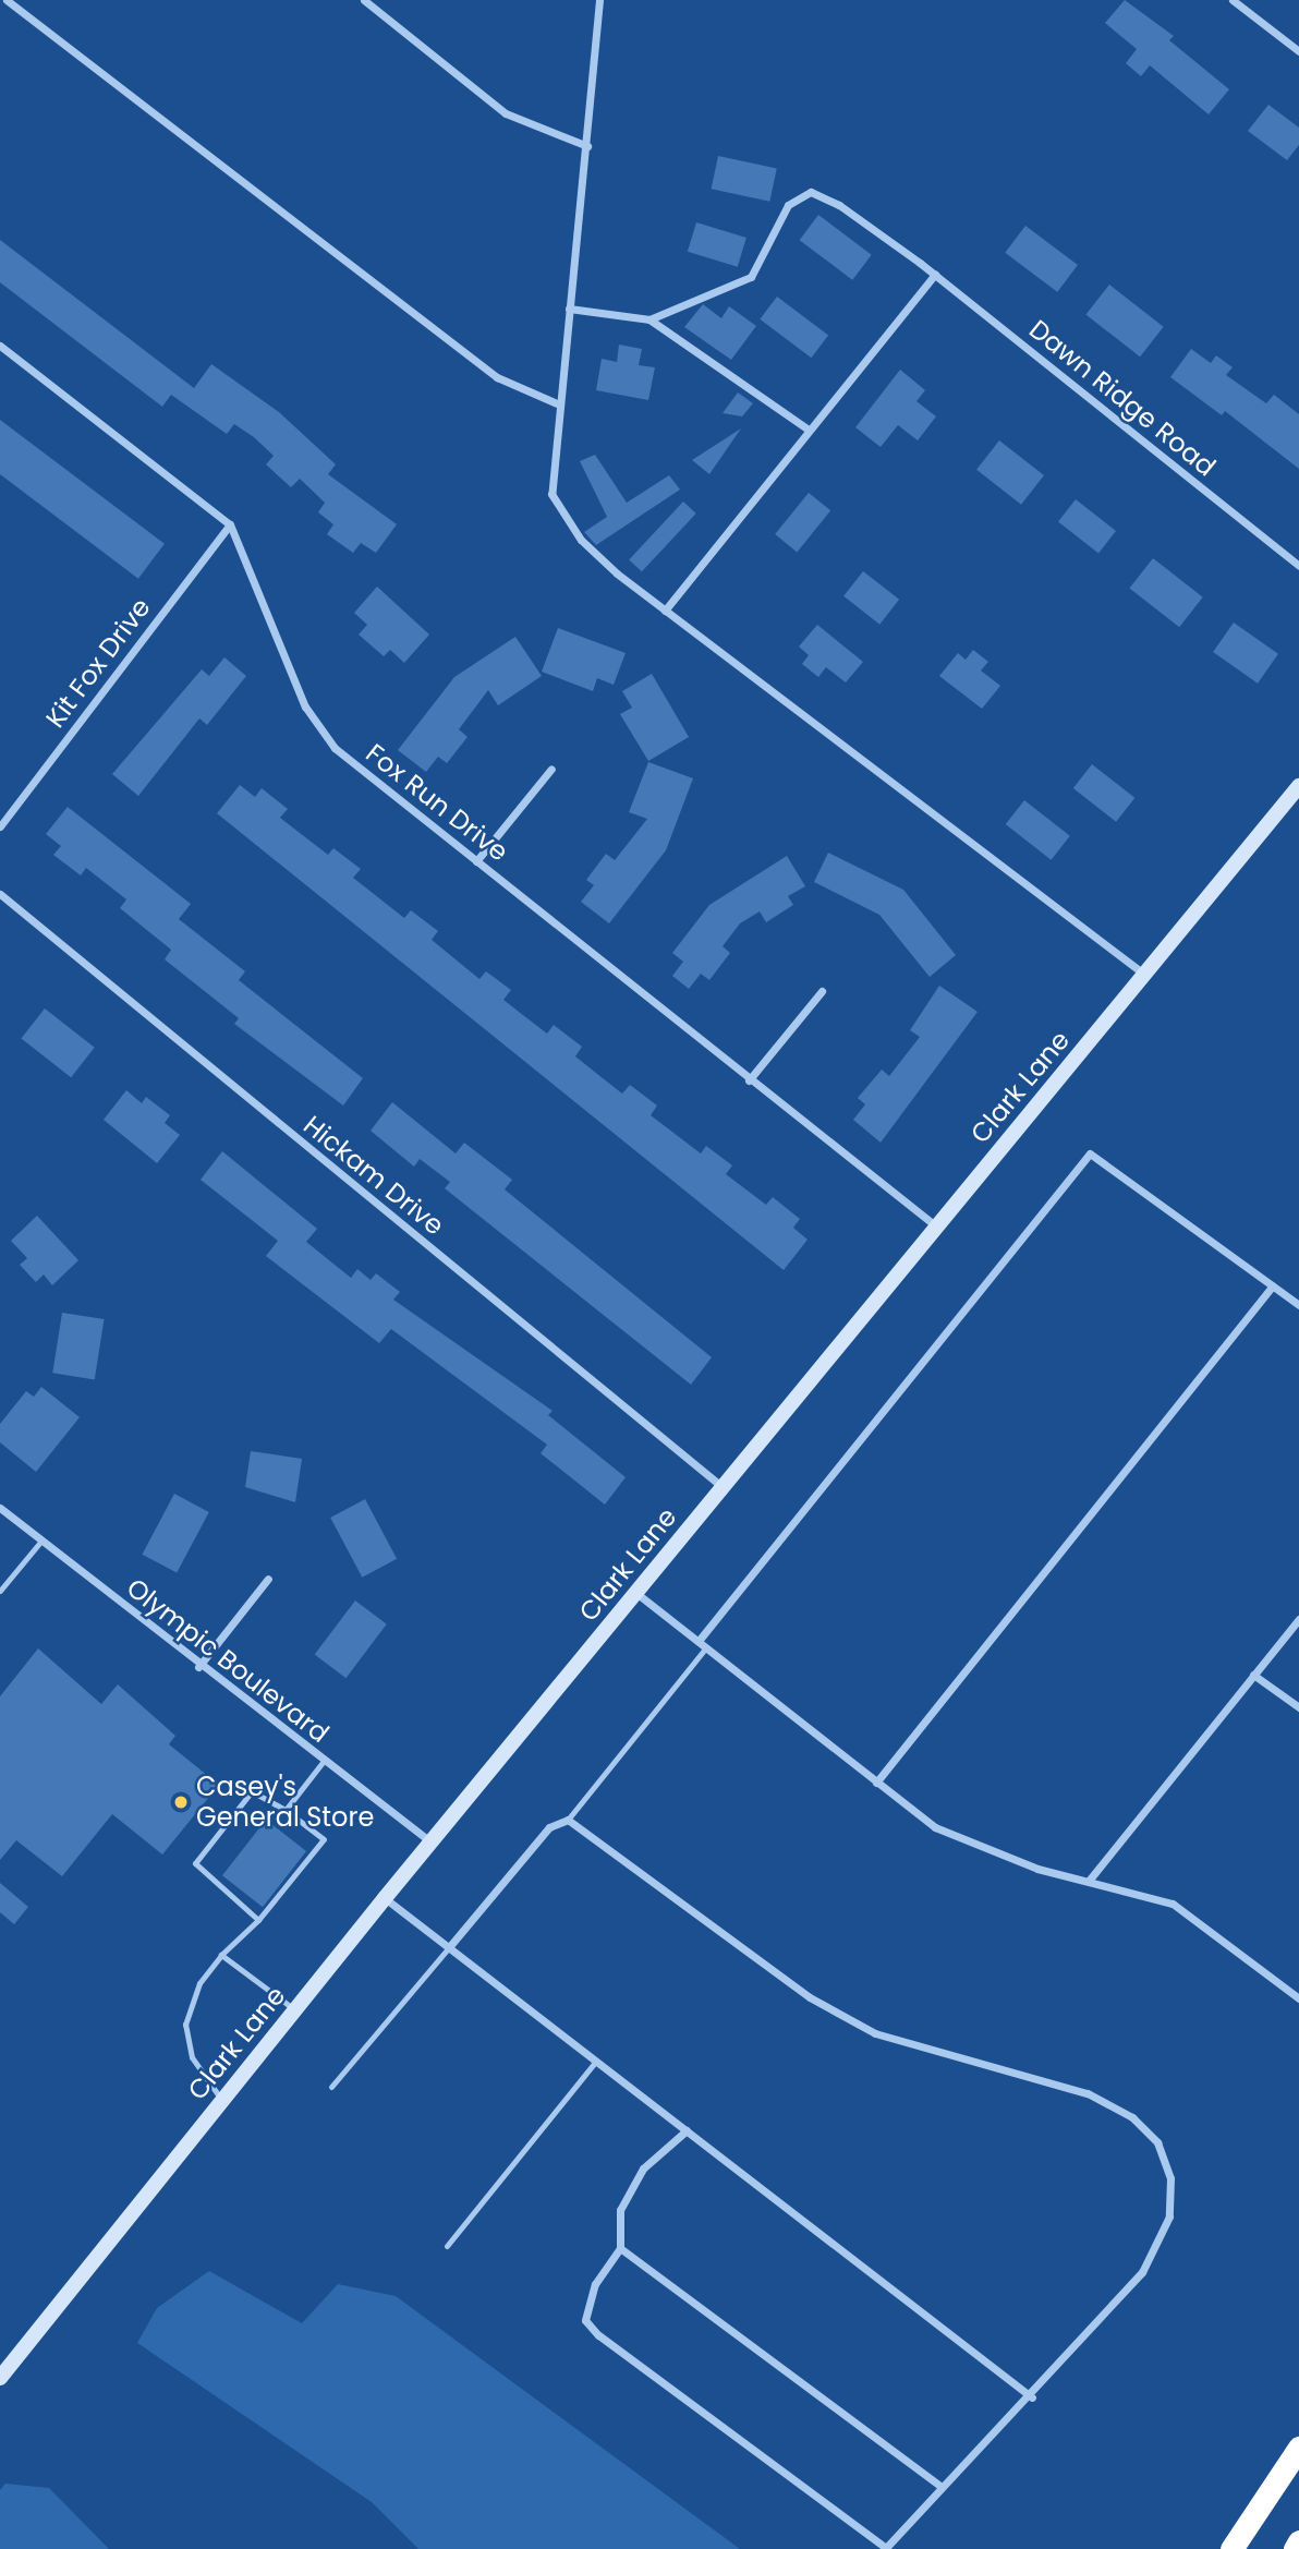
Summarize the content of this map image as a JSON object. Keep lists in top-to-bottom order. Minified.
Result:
{"streets":{"main road":["Clark Lane"],"street":["Dawn Ridge Road","Kit Fox Drive","Fox Run Drive","Hickam Drive","Olympic Boulevard"]},"crossings":[["Kit Fox Drive","Fox Run Drive"],["Fox Run Drive","Clark Lane"],["Clark Lane","Hickam Drive"],["Clark Lane","Olympic Boulevard"]],"places":["Casey's General Store"]}
